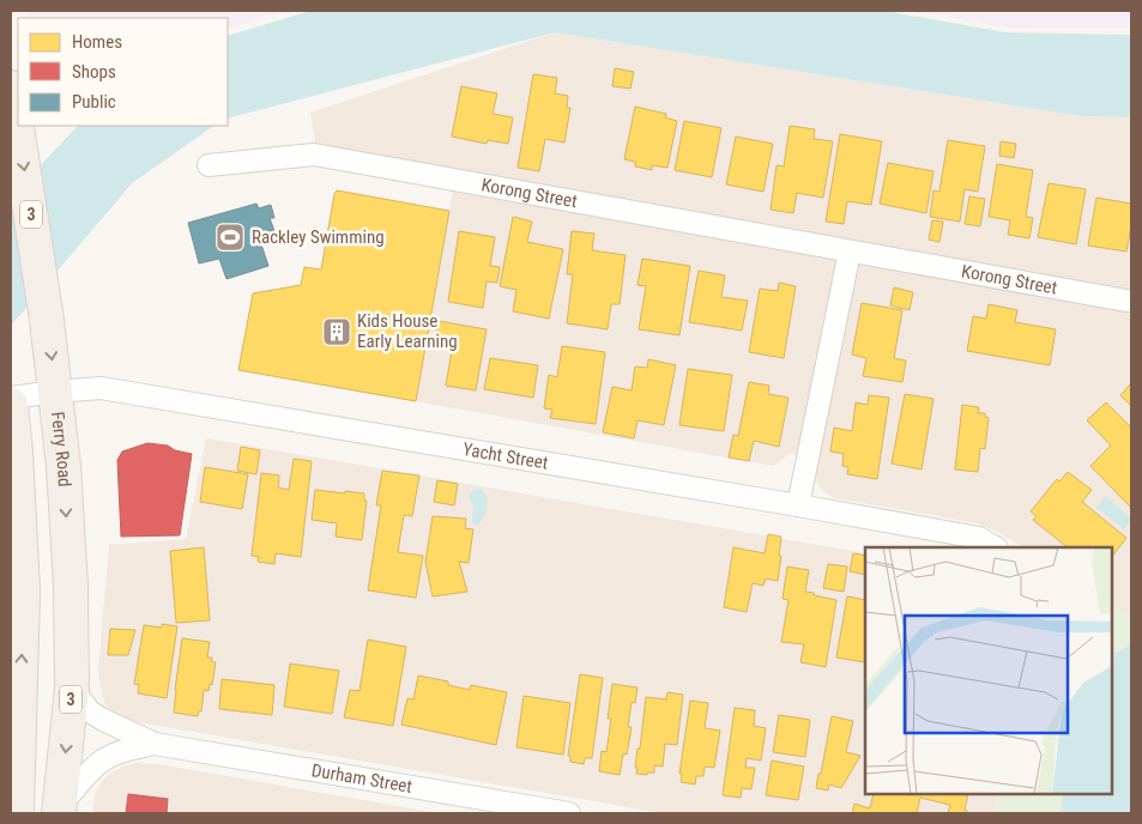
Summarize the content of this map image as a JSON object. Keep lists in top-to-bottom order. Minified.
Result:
{"streets":{"main road":["3","Ferry Road"],"street":["Korong Street","Yacht Street","Durham Street"]},"crossings":[["Ferry Road","Yacht Street"],["Ferry Road","Durham Street"]],"places":{"sports":["Rackley Swimming"],"building":["Kids House Early Learning"]},"legend":["Homes","Shops","Public"]}
